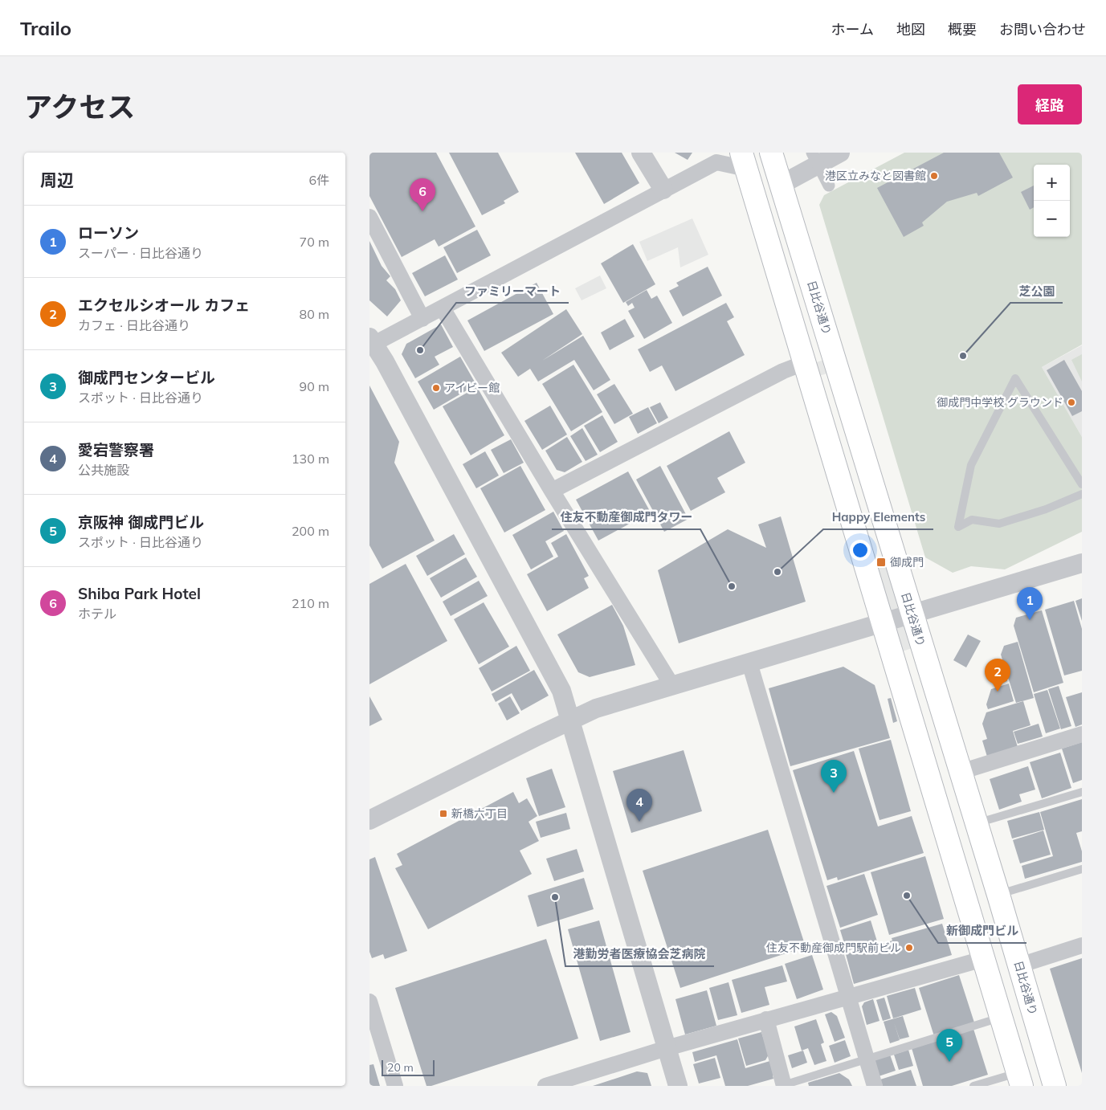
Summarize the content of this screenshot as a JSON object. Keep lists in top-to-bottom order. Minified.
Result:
{"streets":{"main road":["日比谷通り"]},"places":{"other":["港区立みなと図書館","ファミリーマート","芝公園","アイビー館","御成門中学校 グラウンド","Happy Elements","住友不動産御成門タワー","新御成門ビル","港勤労者医療協会芝病院","住友不動産御成門駅前ビル"],"transit":["御成門","新橋六丁目"]},"scale_bar":"20 m","page":{"header":"Trailo","nav":["ホーム","地図","概要","お問い合わせ"],"title":"アクセス","buttons":"経路","heading":["周辺","6件"],"map_buttons":["+","−"],"pins":["6","1","2","3","4","5"],"list":[{"mark":"1","name":"ローソン","note":"スーパー · 日比谷通り","value":"70 m"},{"mark":"2","name":"エクセルシオール カフェ","note":"カフェ · 日比谷通り","value":"80 m"},{"mark":"3","name":"御成門センタービル","note":"スポット · 日比谷通り","value":"90 m"},{"mark":"4","name":"愛宕警察署","note":"公共施設","value":"130 m"},{"mark":"5","name":"京阪神 御成門ビル","note":"スポット · 日比谷通り","value":"200 m"},{"mark":"6","name":"Shiba Park Hotel","note":"ホテル","value":"210 m"}],"scale":"20 m"}}
